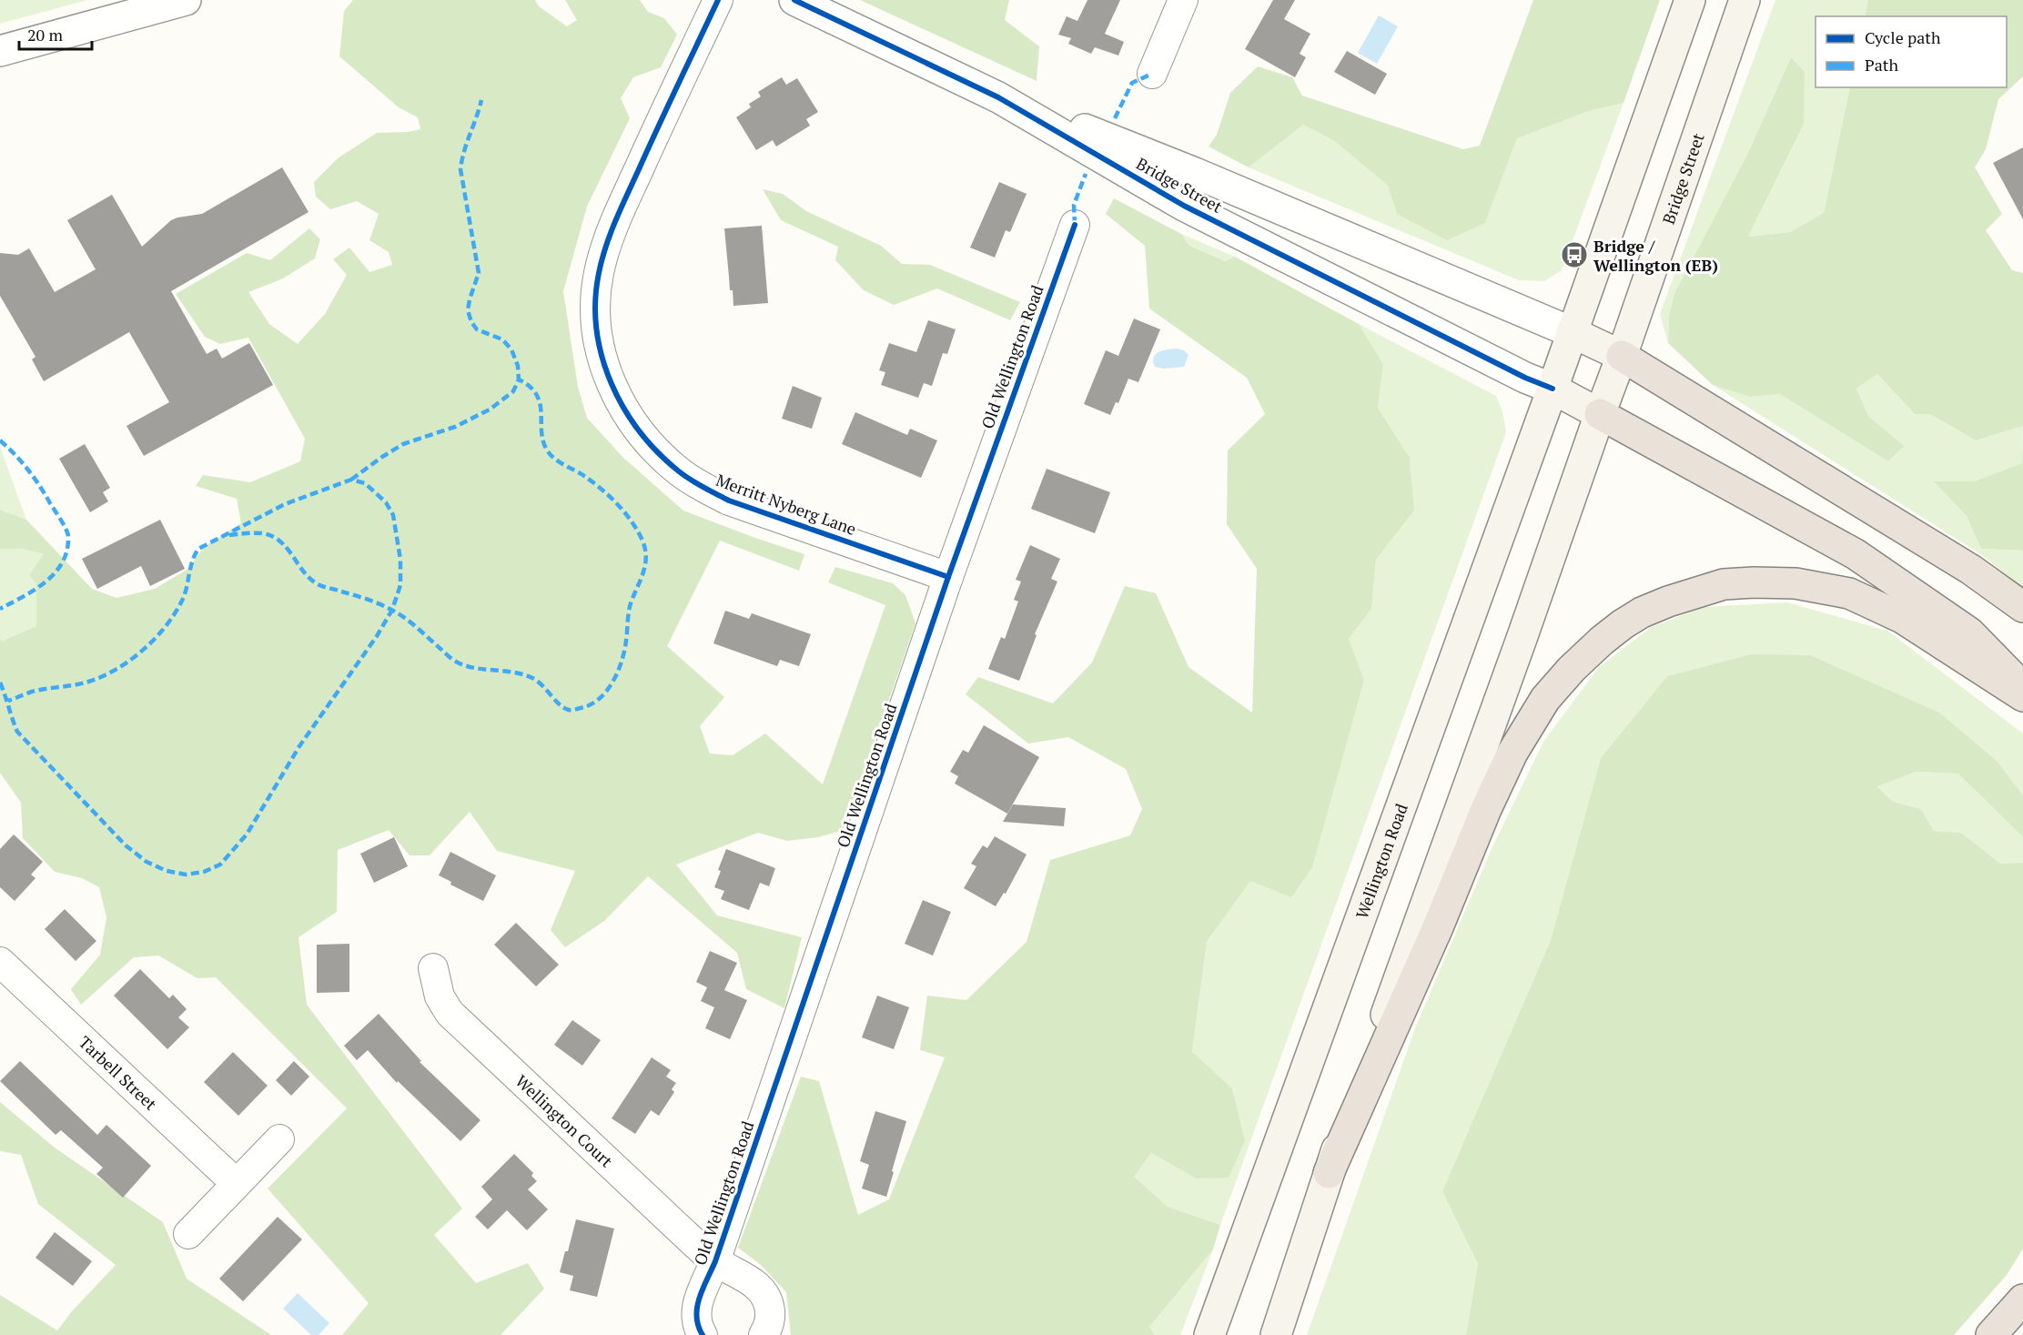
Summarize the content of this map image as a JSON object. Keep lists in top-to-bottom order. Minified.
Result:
{"streets":{"main road":["Bridge Street","Wellington Road"],"street":["Old Wellington Road","Merritt Nyberg Lane","Tarbell Street","Wellington Court"]},"crossings":[["Bridge Street","Wellington Road"],["Old Wellington Road","Merritt Nyberg Lane"],["Old Wellington Road","Wellington Court"]],"places":{"bus stop":["Bridge / Wellington (EB)"]},"legend":["Cycle path","Path"],"scale_bar":"20 m"}
